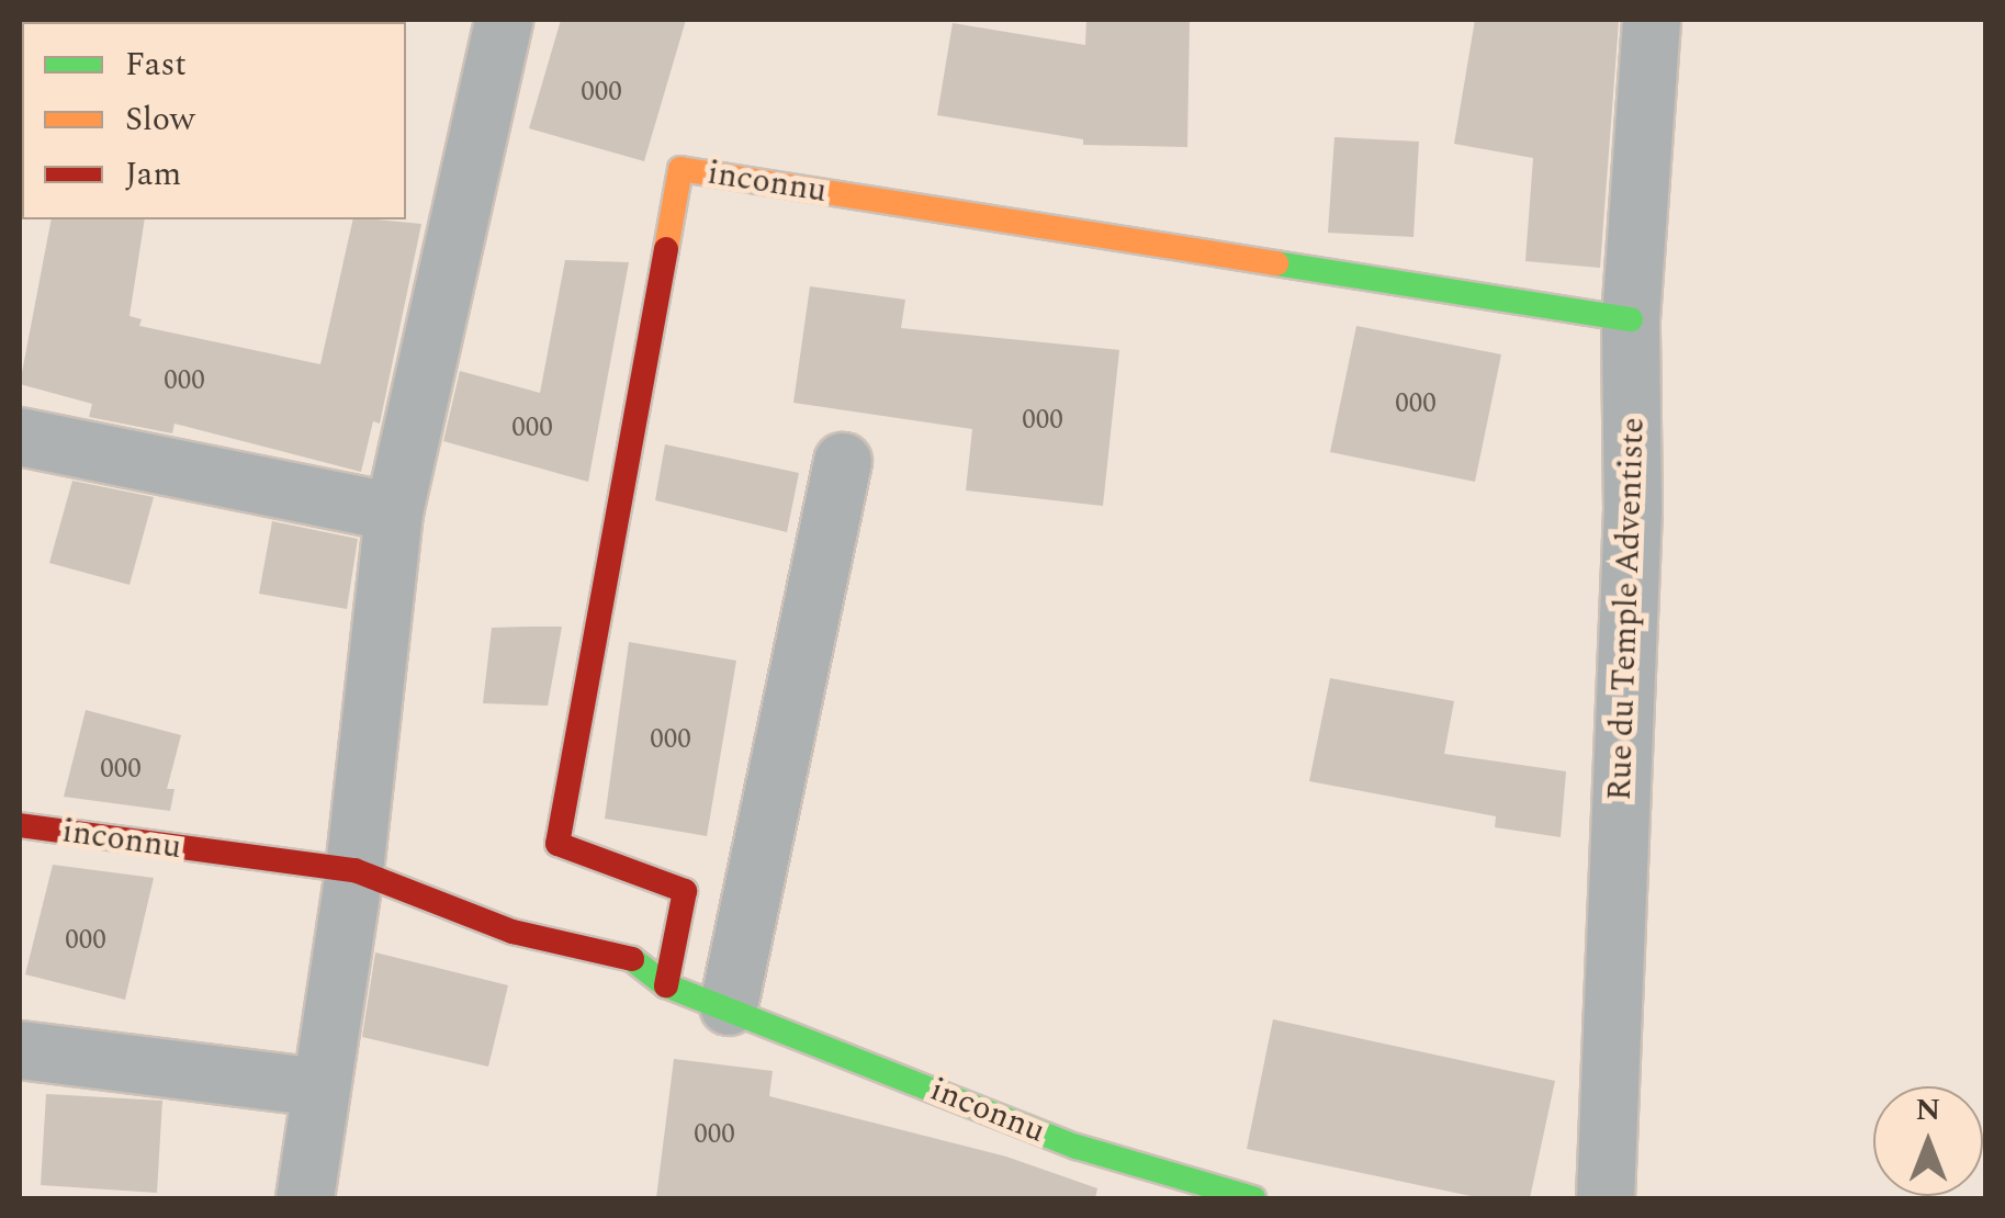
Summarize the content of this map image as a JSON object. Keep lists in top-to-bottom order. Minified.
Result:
{"streets":{"street":["inconnu","Rue du Temple Adventiste"]},"crossings":[["inconnu","Rue du Temple Adventiste"]],"house_numbers":["000","000","000","000","000","000","000","000","000"],"legend":["Fast","Slow","Jam"],"north":"top"}
